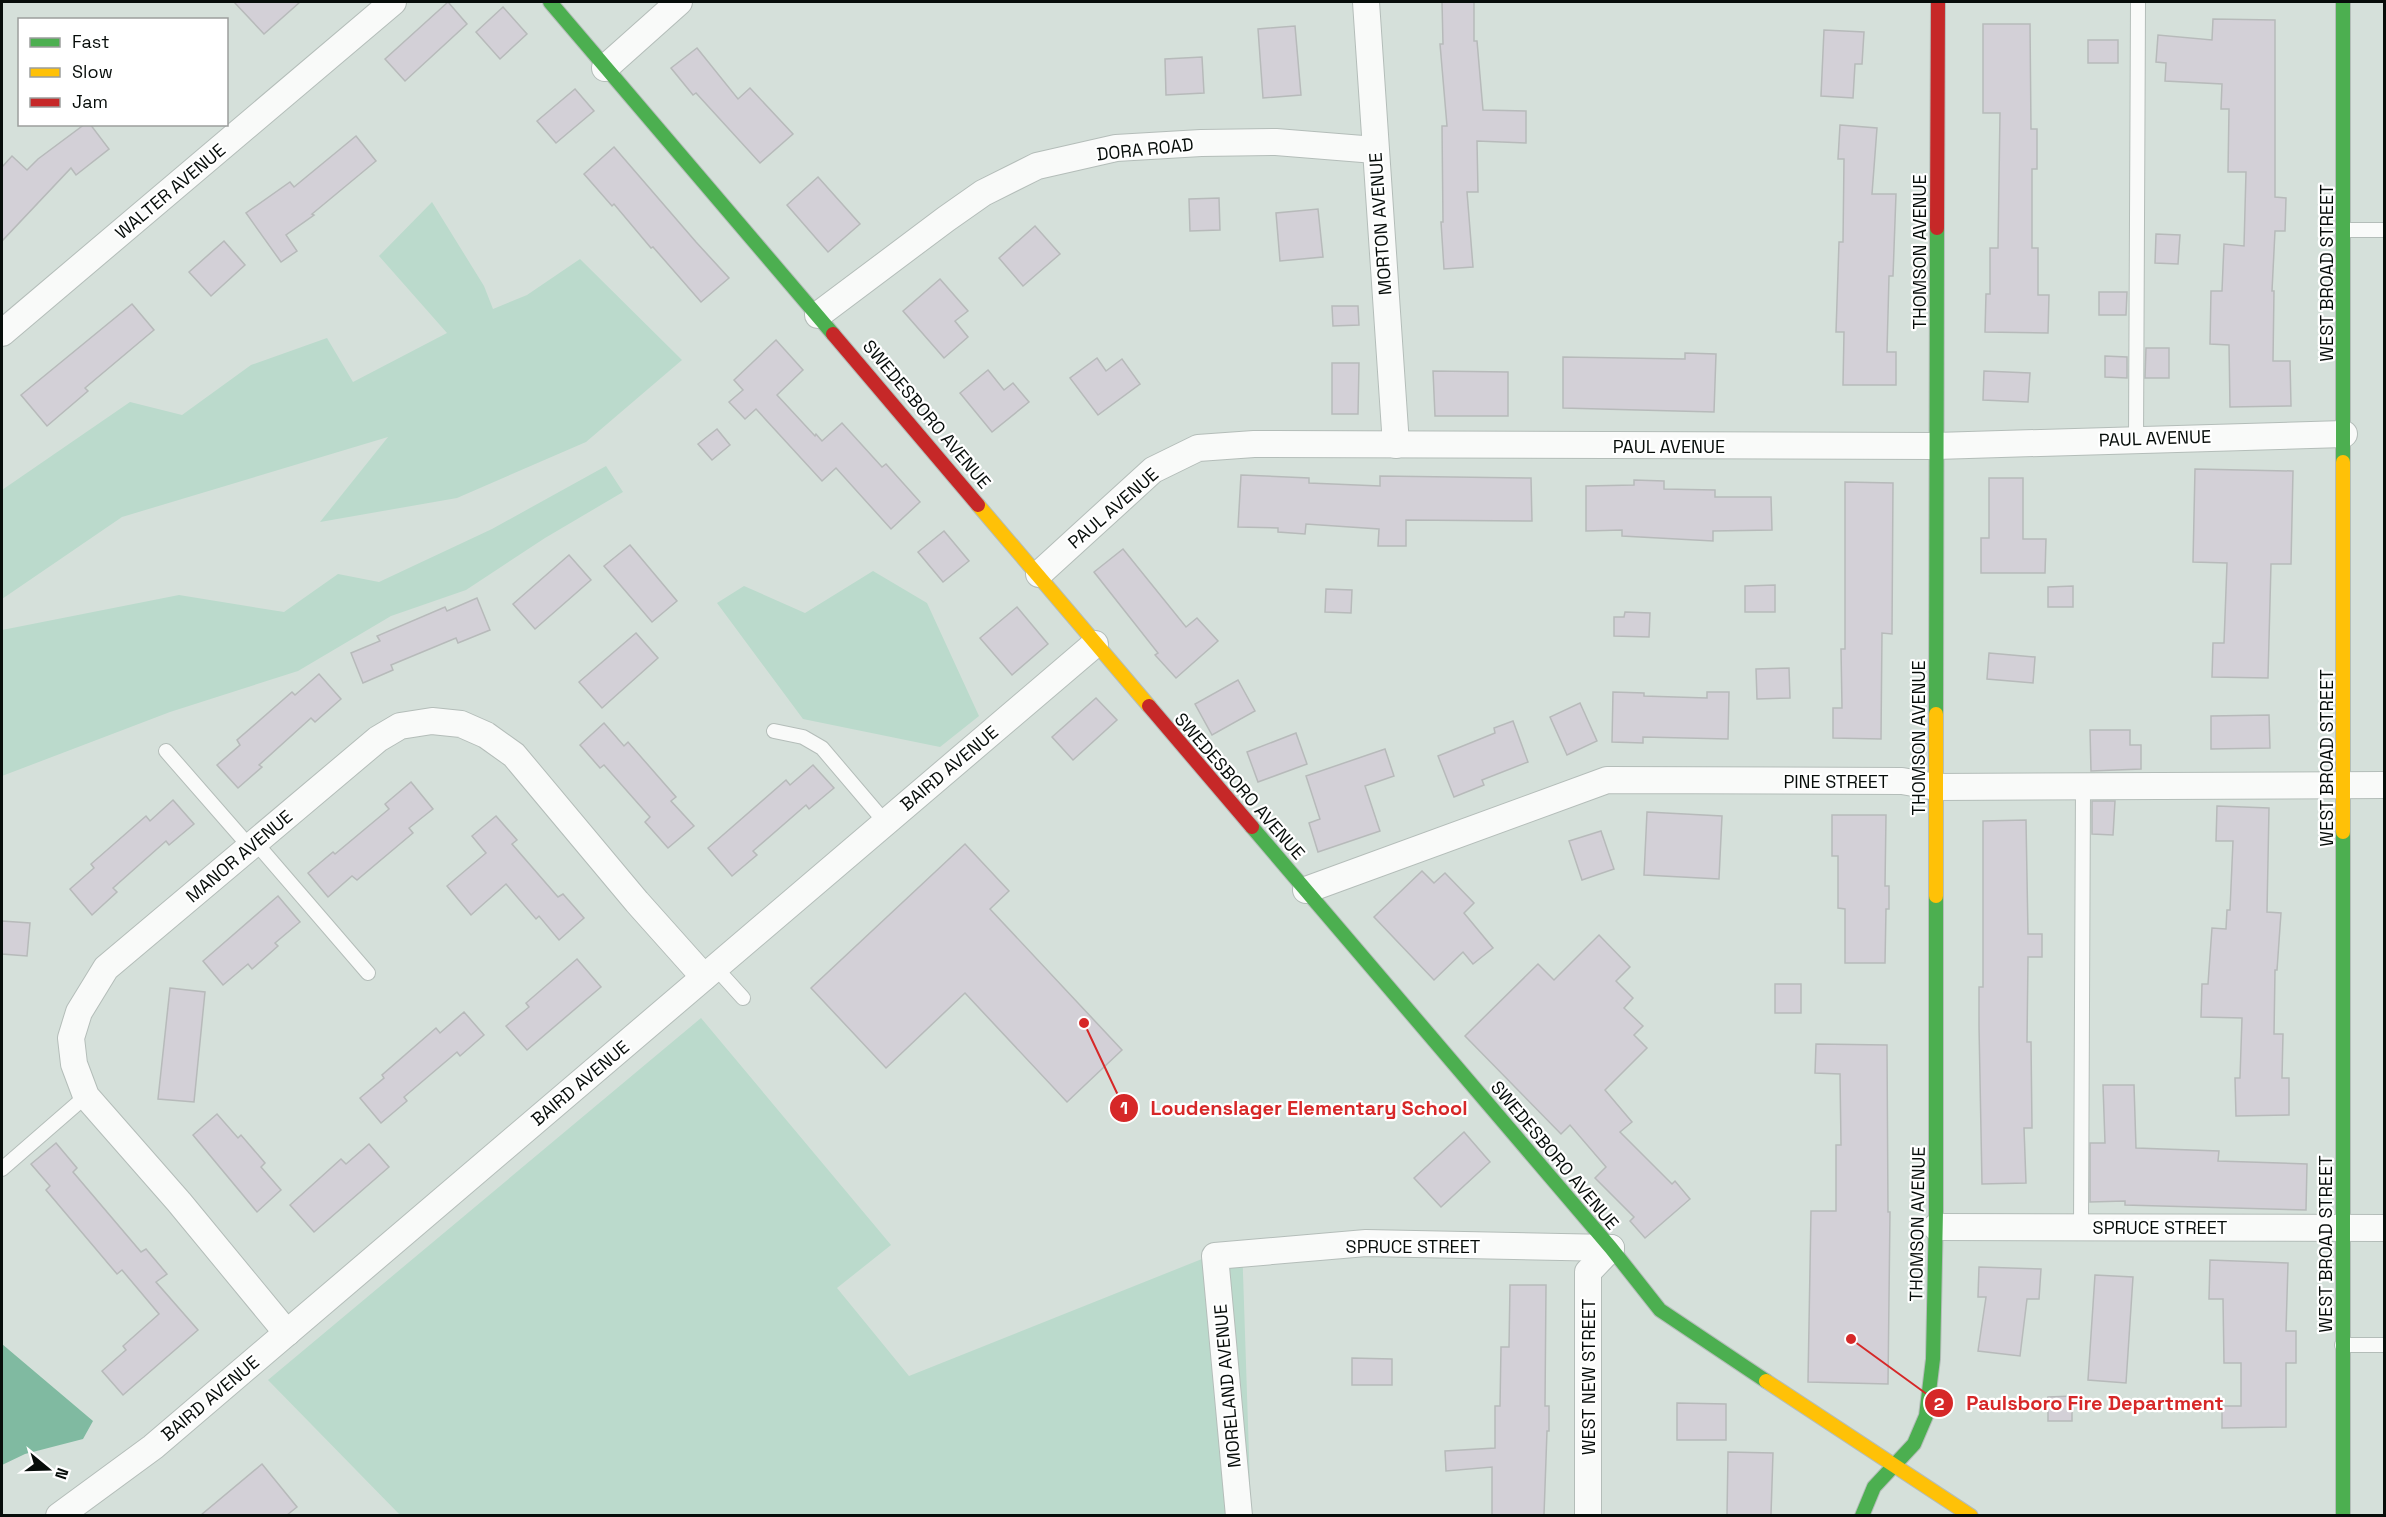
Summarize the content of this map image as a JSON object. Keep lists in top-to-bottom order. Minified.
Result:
{"streets":{"street":["DORA ROAD","WALTER AVENUE","MORTON AVENUE","THOMSON AVENUE","WEST BROAD STREET","SWEDESBORO AVENUE","PAUL AVENUE","BAIRD AVENUE","PINE STREET","MANOR AVENUE","SPRUCE STREET","WEST NEW STREET","MORELAND AVENUE"]},"crossings":[["DORA ROAD","MORTON AVENUE"],["DORA ROAD","SWEDESBORO AVENUE"],["MORTON AVENUE","PAUL AVENUE"],["THOMSON AVENUE","SWEDESBORO AVENUE"],["THOMSON AVENUE","PAUL AVENUE"],["THOMSON AVENUE","PINE STREET"],["THOMSON AVENUE","SPRUCE STREET"],["WEST BROAD STREET","PAUL AVENUE"],["WEST BROAD STREET","PINE STREET"],["WEST BROAD STREET","SPRUCE STREET"],["SWEDESBORO AVENUE","PAUL AVENUE"],["SWEDESBORO AVENUE","BAIRD AVENUE"],["SWEDESBORO AVENUE","PINE STREET"],["SWEDESBORO AVENUE","SPRUCE STREET"],["SWEDESBORO AVENUE","WEST NEW STREET"],["BAIRD AVENUE","MANOR AVENUE"],["SPRUCE STREET","WEST NEW STREET"],["SPRUCE STREET","MORELAND AVENUE"]],"places":["Loudenslager Elementary School","Paulsboro Fire Department"],"legend":["Fast","Slow","Jam"],"north":"right"}
